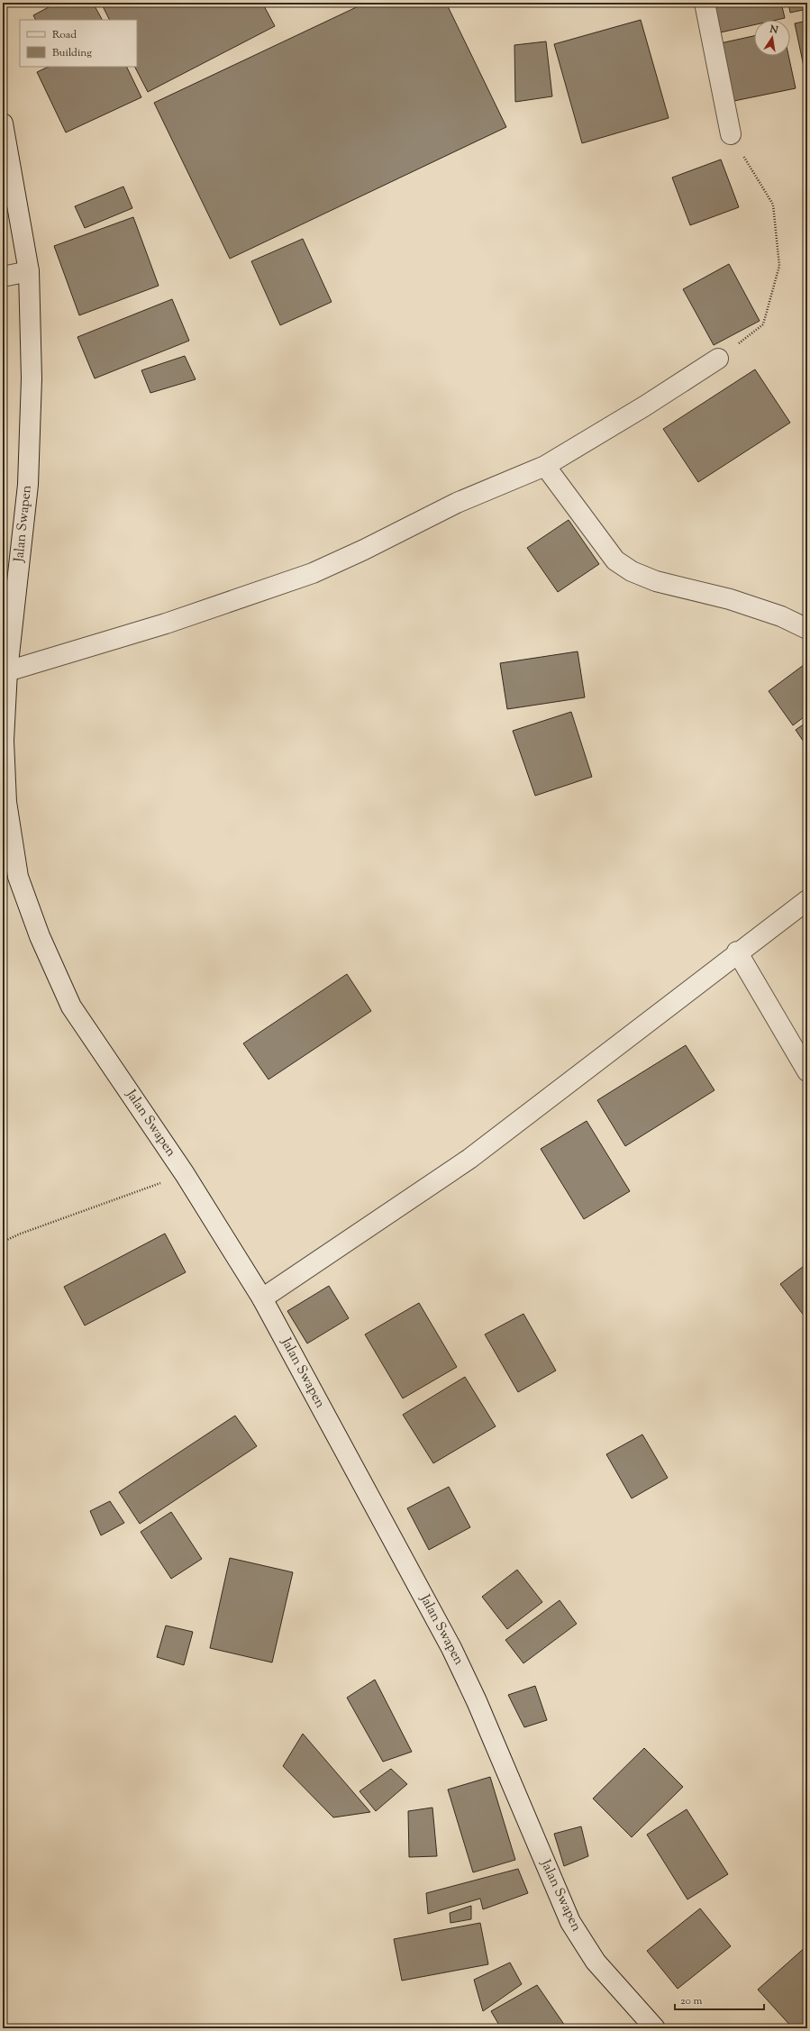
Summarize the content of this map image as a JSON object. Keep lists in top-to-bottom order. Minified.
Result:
{"streets":{"street":["Jalan Swapen"]},"legend":["Road","Building"],"scale_bar":"20 m","north":"top"}
